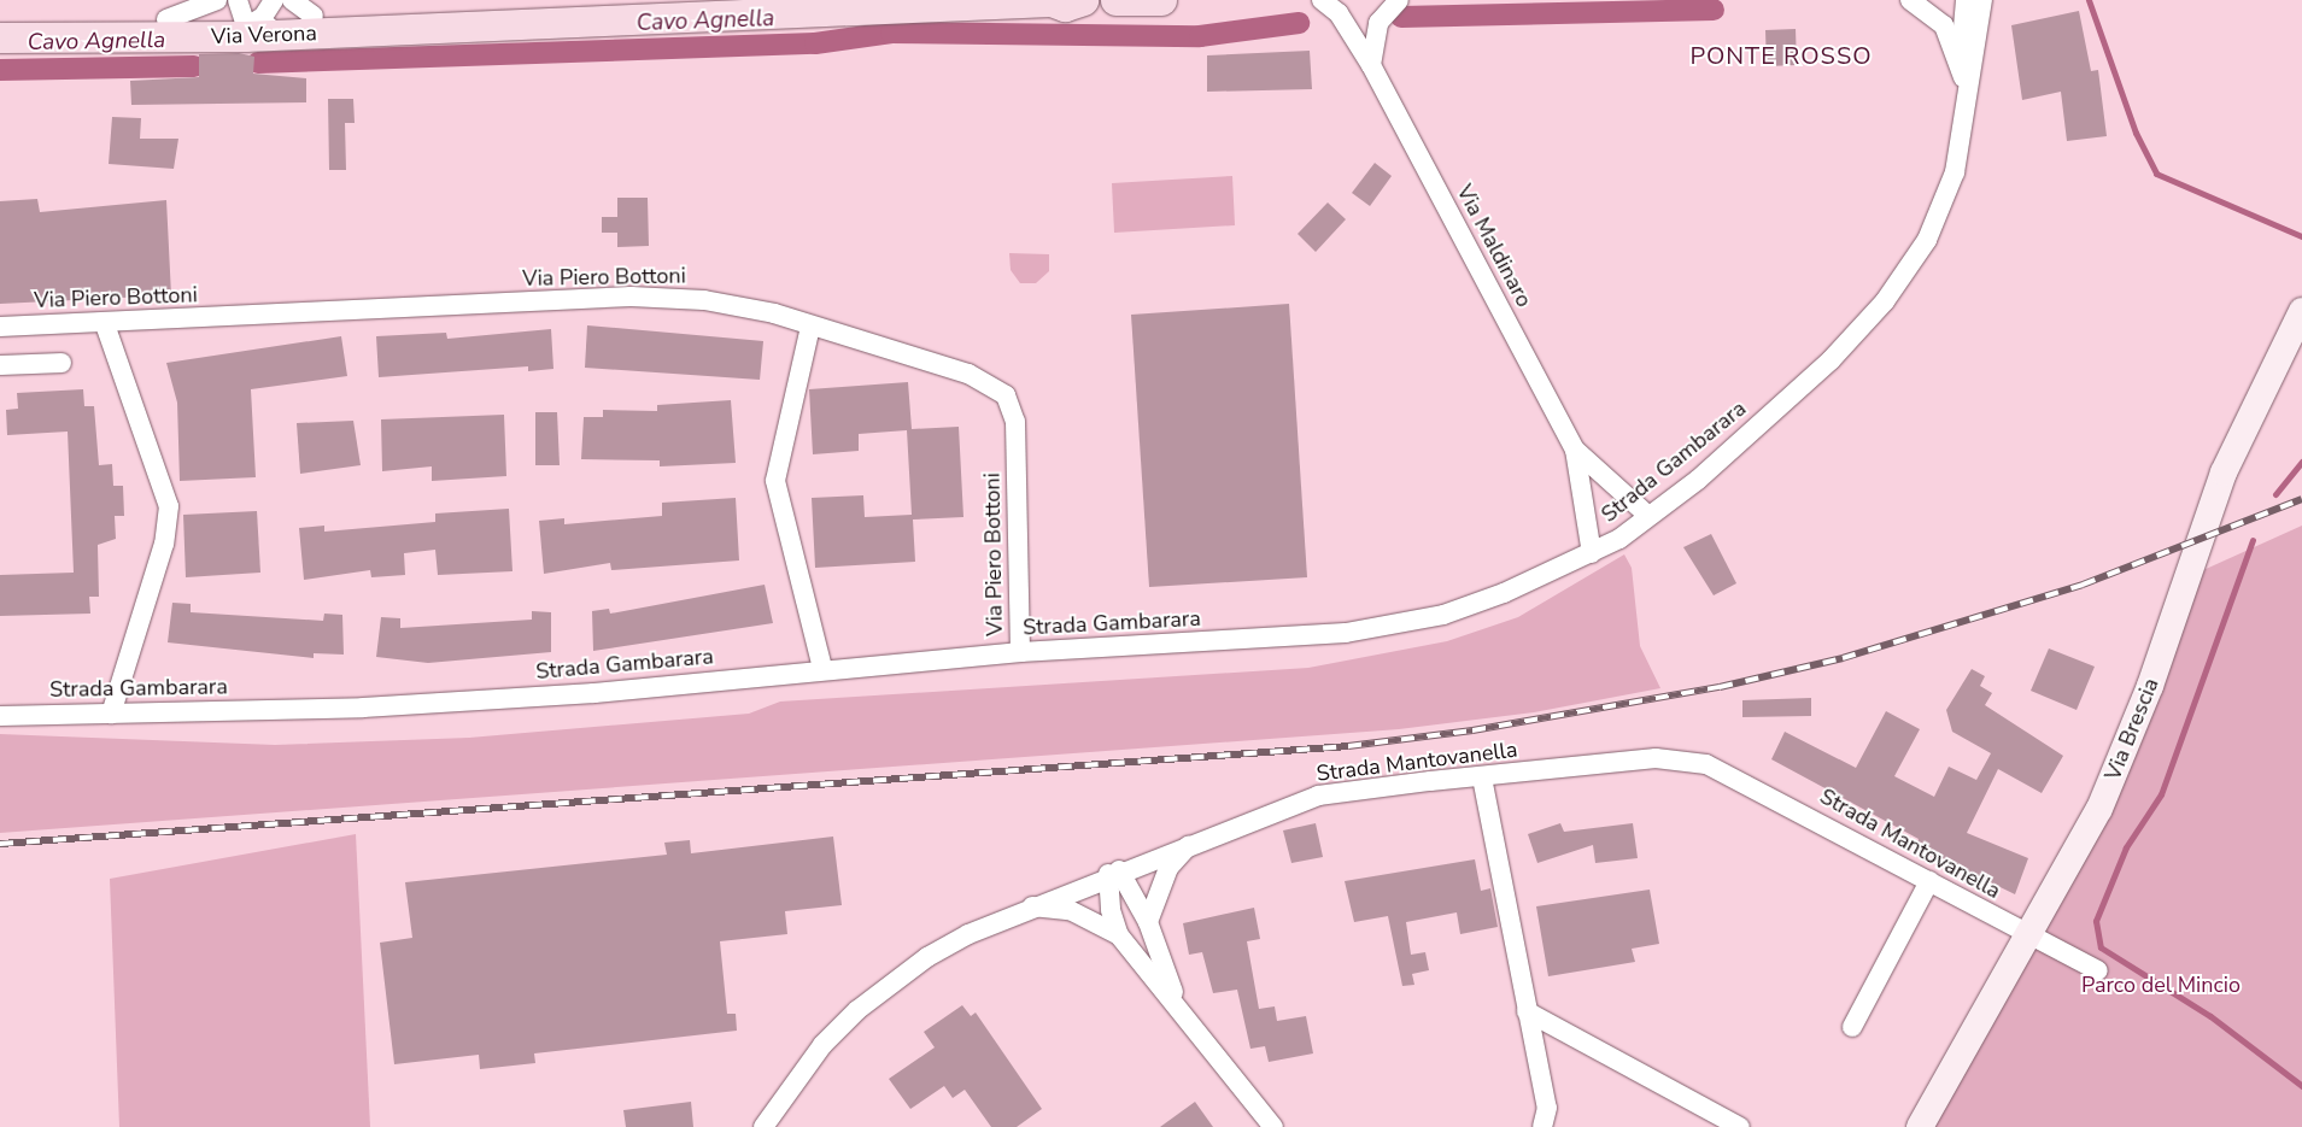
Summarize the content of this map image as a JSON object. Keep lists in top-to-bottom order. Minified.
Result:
{"streets":{"main road":["Via Verona","Via Brescia"],"street":["Via Maldinaro","Via Piero Bottoni","Strada Gambarara","Strada Mantovanella"]},"crossings":[["Via Maldinaro","Strada Gambarara"],["Via Piero Bottoni","Strada Gambarara"],["Via Brescia","Strada Mantovanella"]],"districts":["PONTE ROSSO"],"water":["Cavo Agnella"],"parks":["Parco del Mincio"]}
